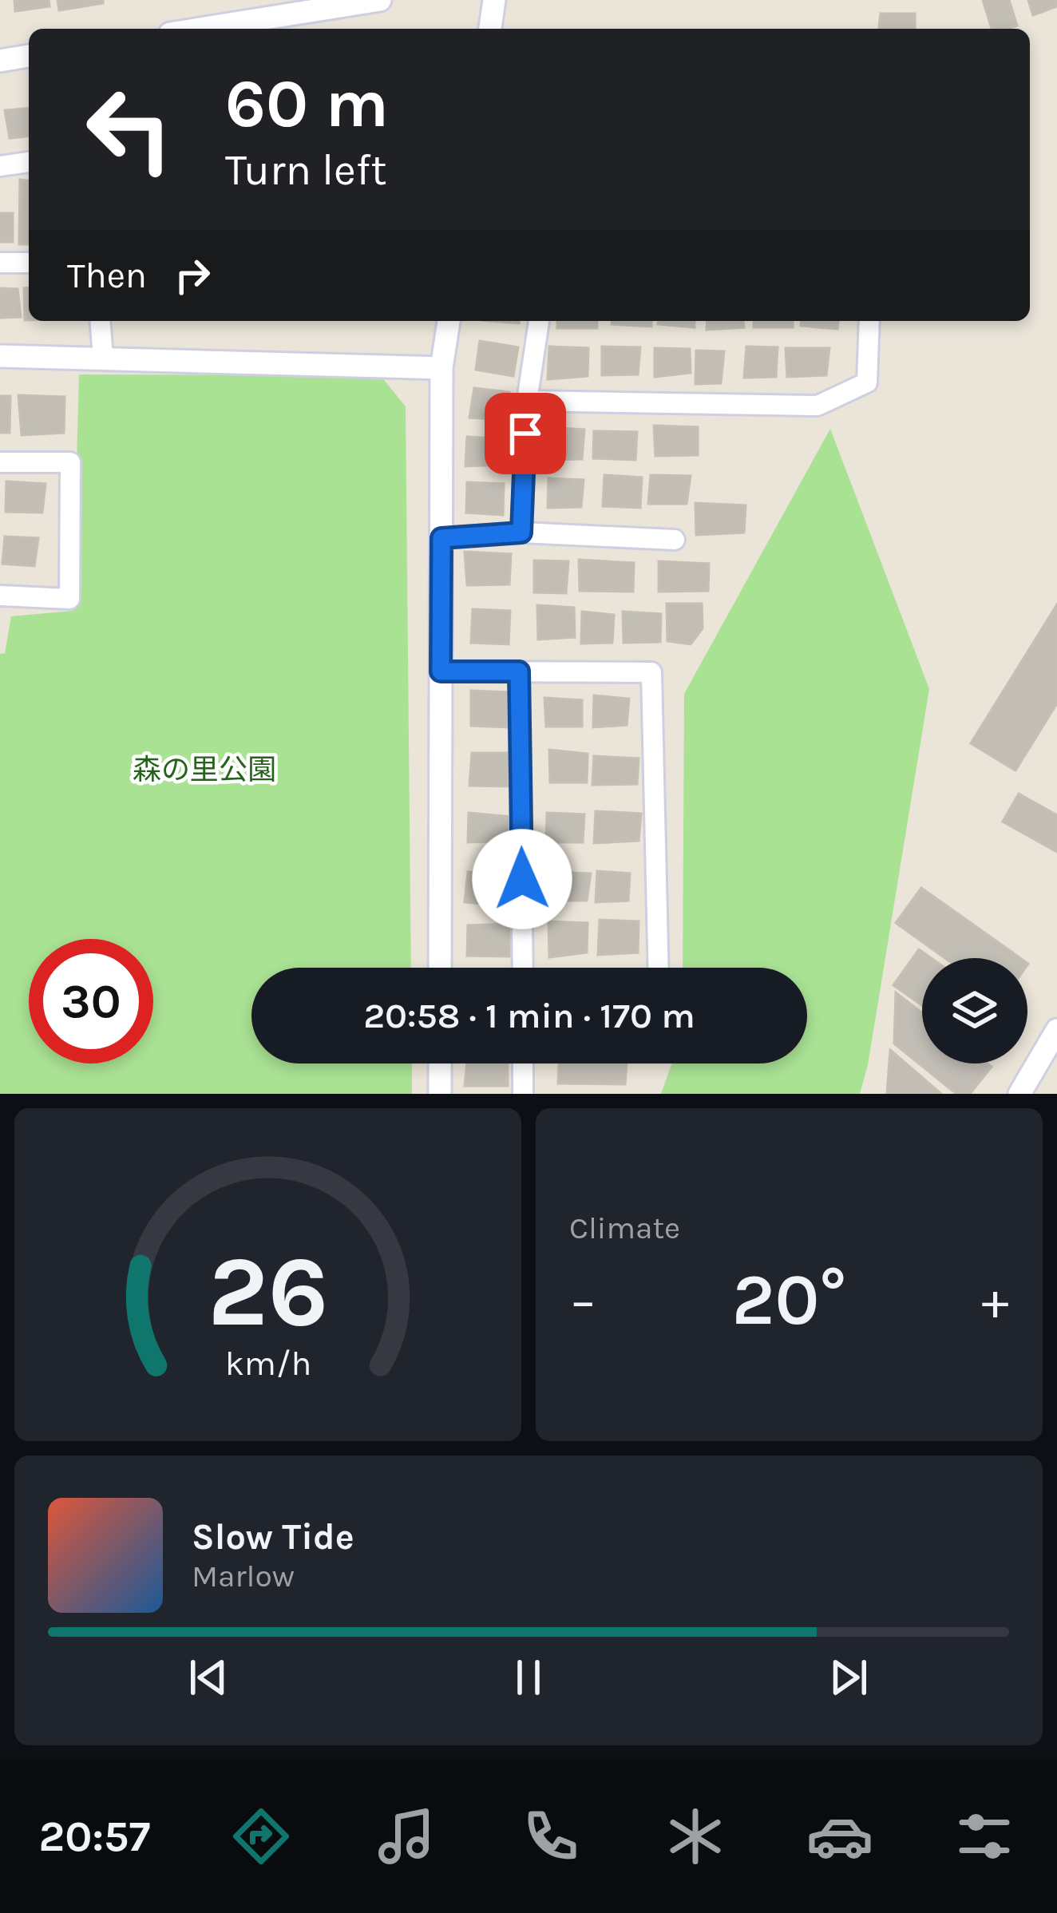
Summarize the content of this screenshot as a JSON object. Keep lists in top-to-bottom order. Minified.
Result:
{"parks":["森の里公園"],"page":{"turn":["60 m","Turn left"],"then":"Then","limit":"30","trip":"20:58 · 1 min · 170 m","tile":"Climate","heat":["−","20°","+"],"song":["Slow Tide","Marlow"],"tabs":"20:57","gauge":["26","km/h"]}}
